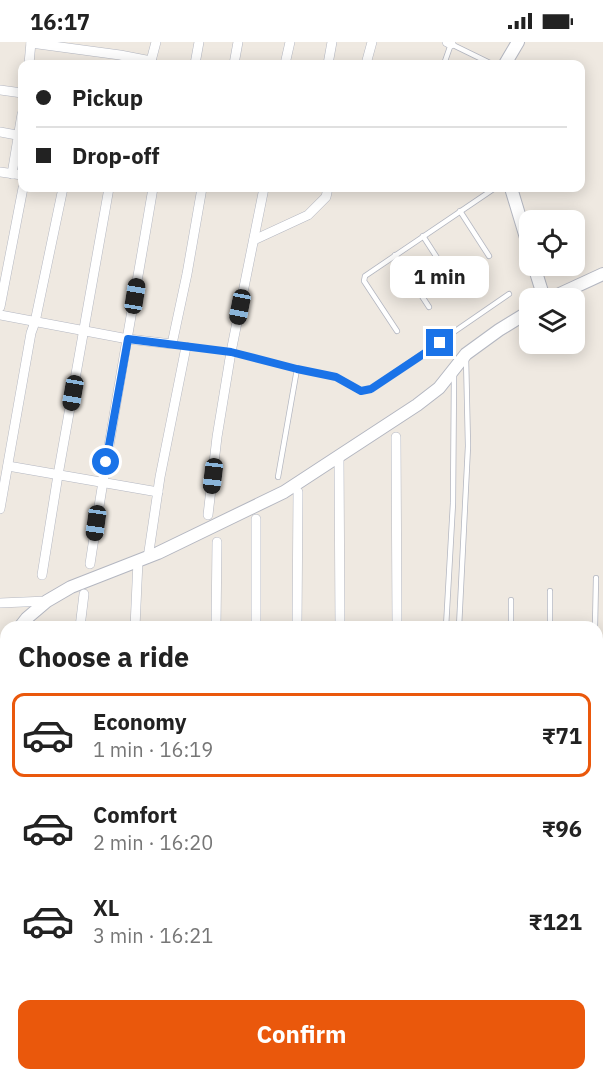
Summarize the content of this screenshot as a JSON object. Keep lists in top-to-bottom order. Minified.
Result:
{"page":{"status":"16:17","banner":["Pickup","Drop-off"],"bubble":"1 min","heading":"Choose a ride","list":[{"name":"Economy","note":"1 min · 16:19","value":"₹71"},{"name":"Comfort","note":"2 min · 16:20","value":"₹96"},{"name":"XL","note":"3 min · 16:21","value":"₹121"}],"buttons":"Confirm"}}
